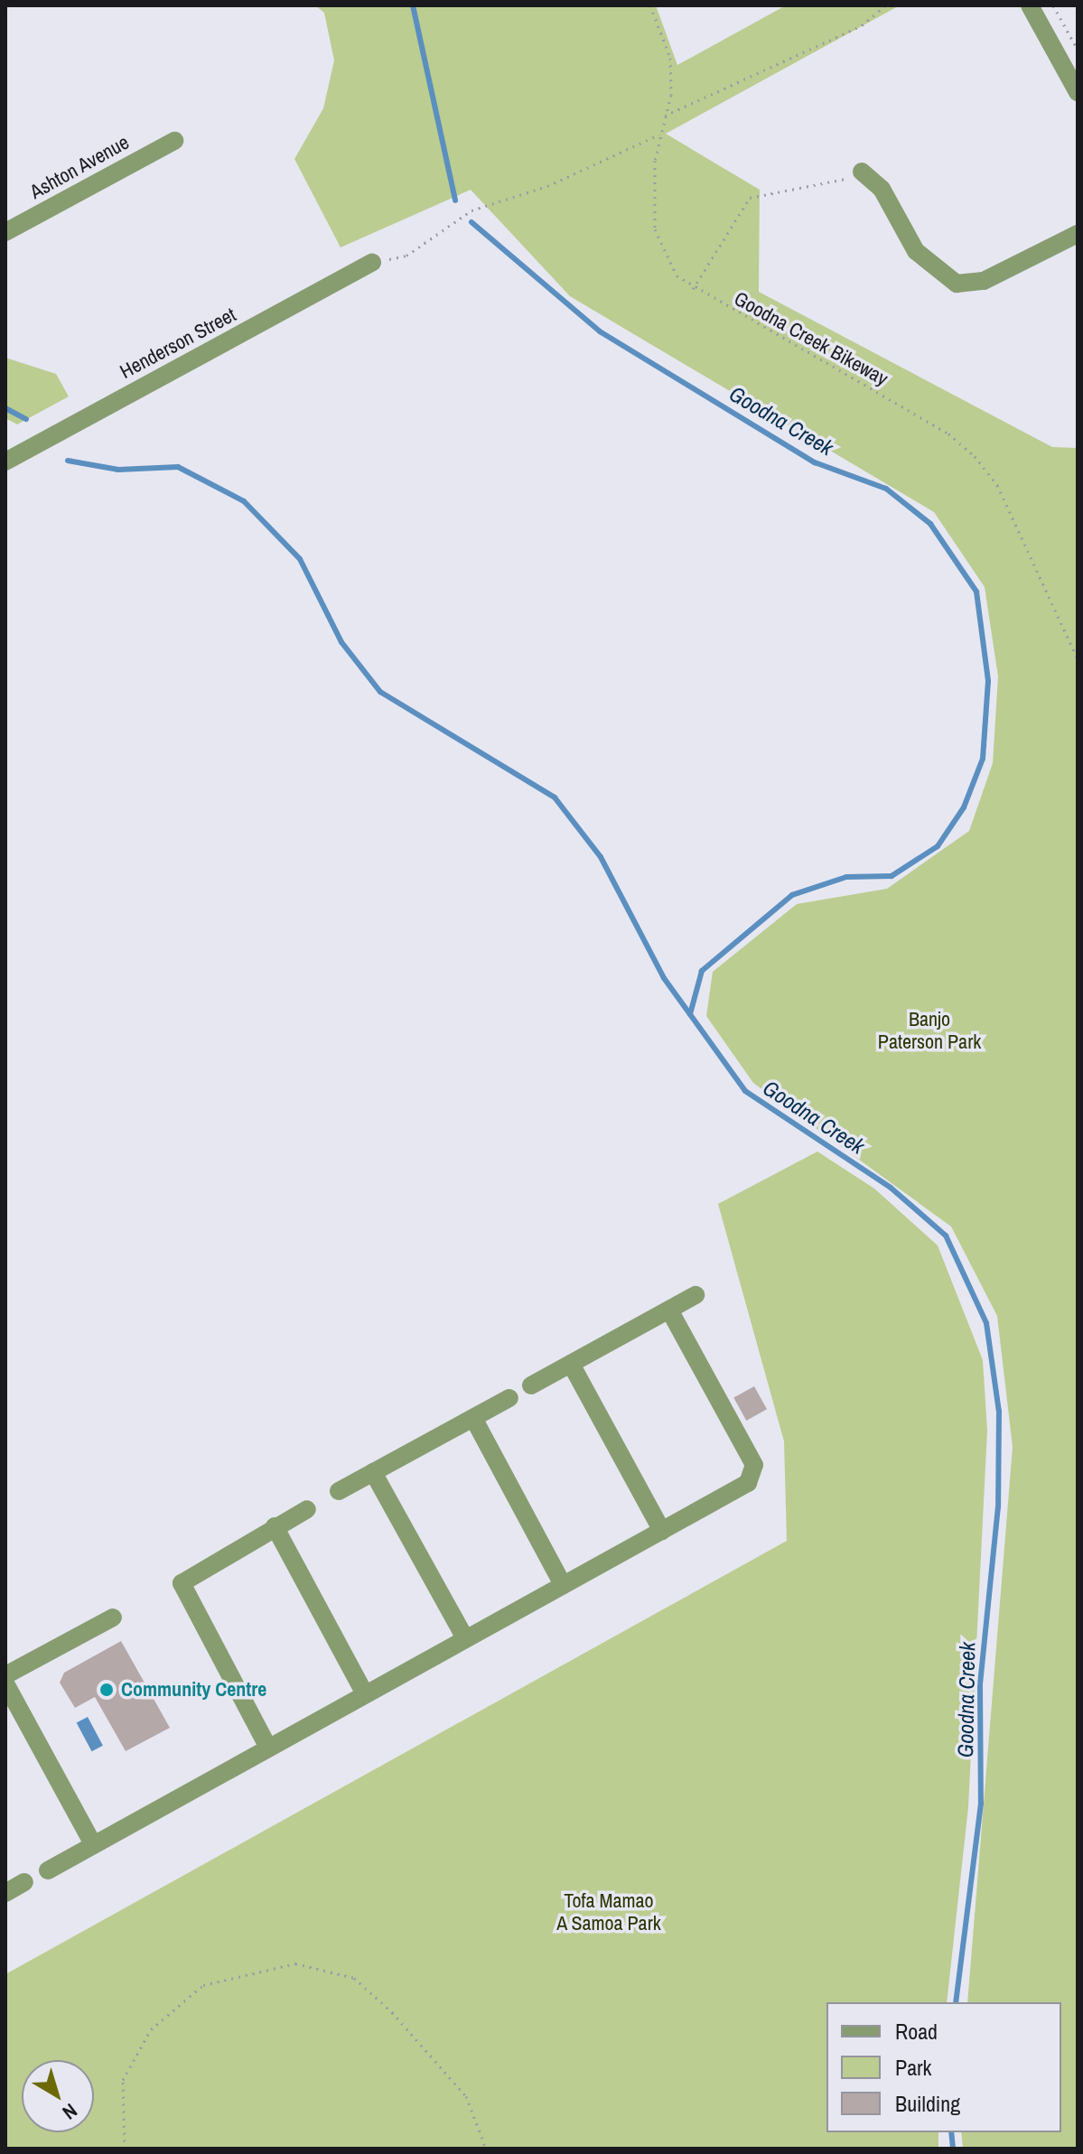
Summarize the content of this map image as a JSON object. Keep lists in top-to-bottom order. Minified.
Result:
{"streets":{"street":["Ashton Avenue","Henderson Street"],"path":["Goodna Creek Bikeway"]},"water":["Goodna Creek"],"parks":["Banjo Paterson Park","Tofa Mamao A Samoa Park"],"places":["Community Centre"],"legend":["Road","Park","Building"],"north":"bottom right"}
